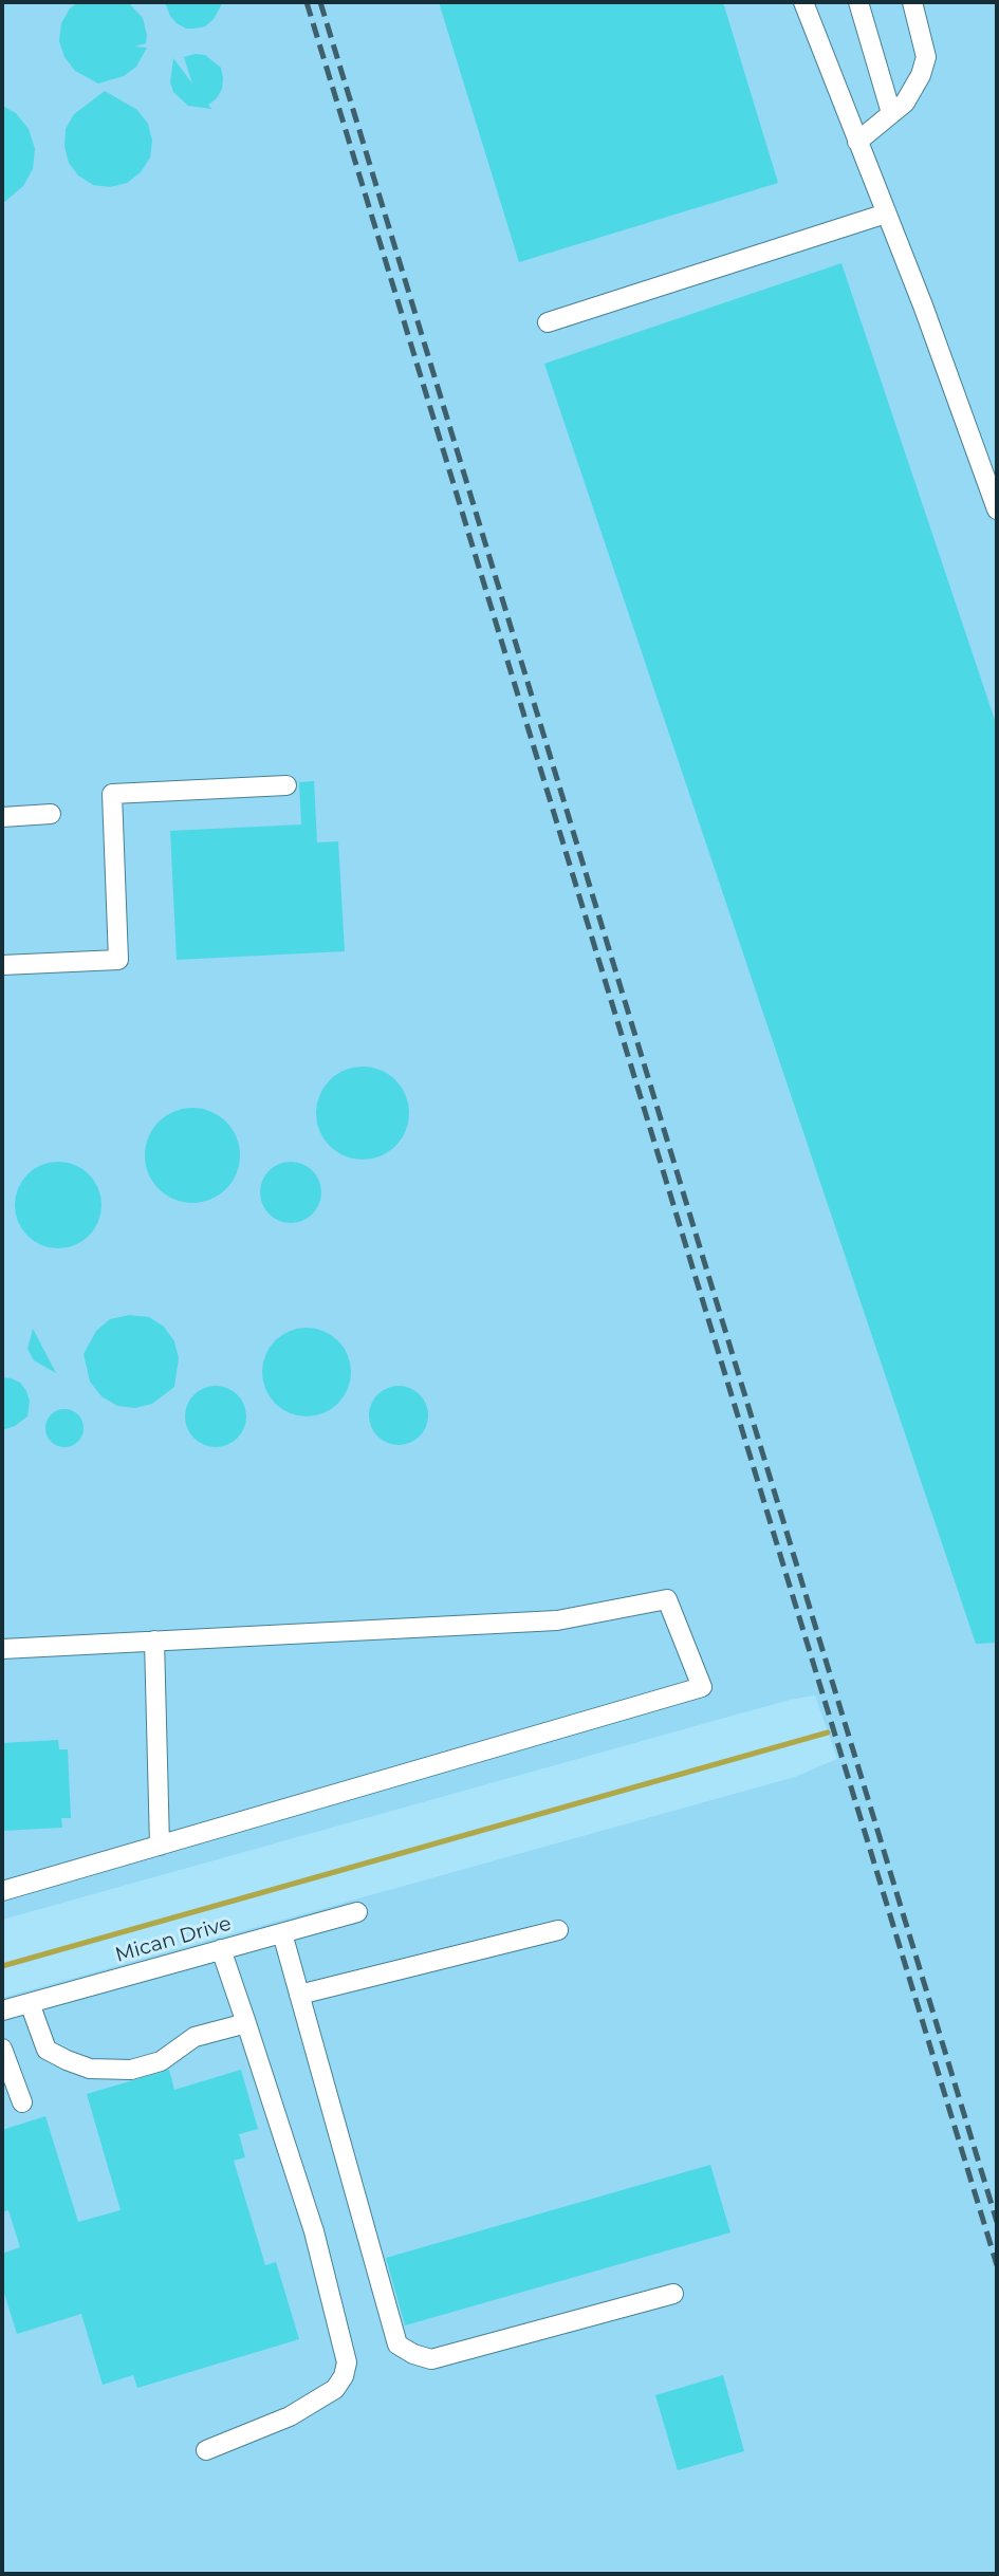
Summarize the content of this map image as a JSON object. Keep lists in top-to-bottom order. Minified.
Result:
{"streets":{"street":["Mican Drive"]}}
